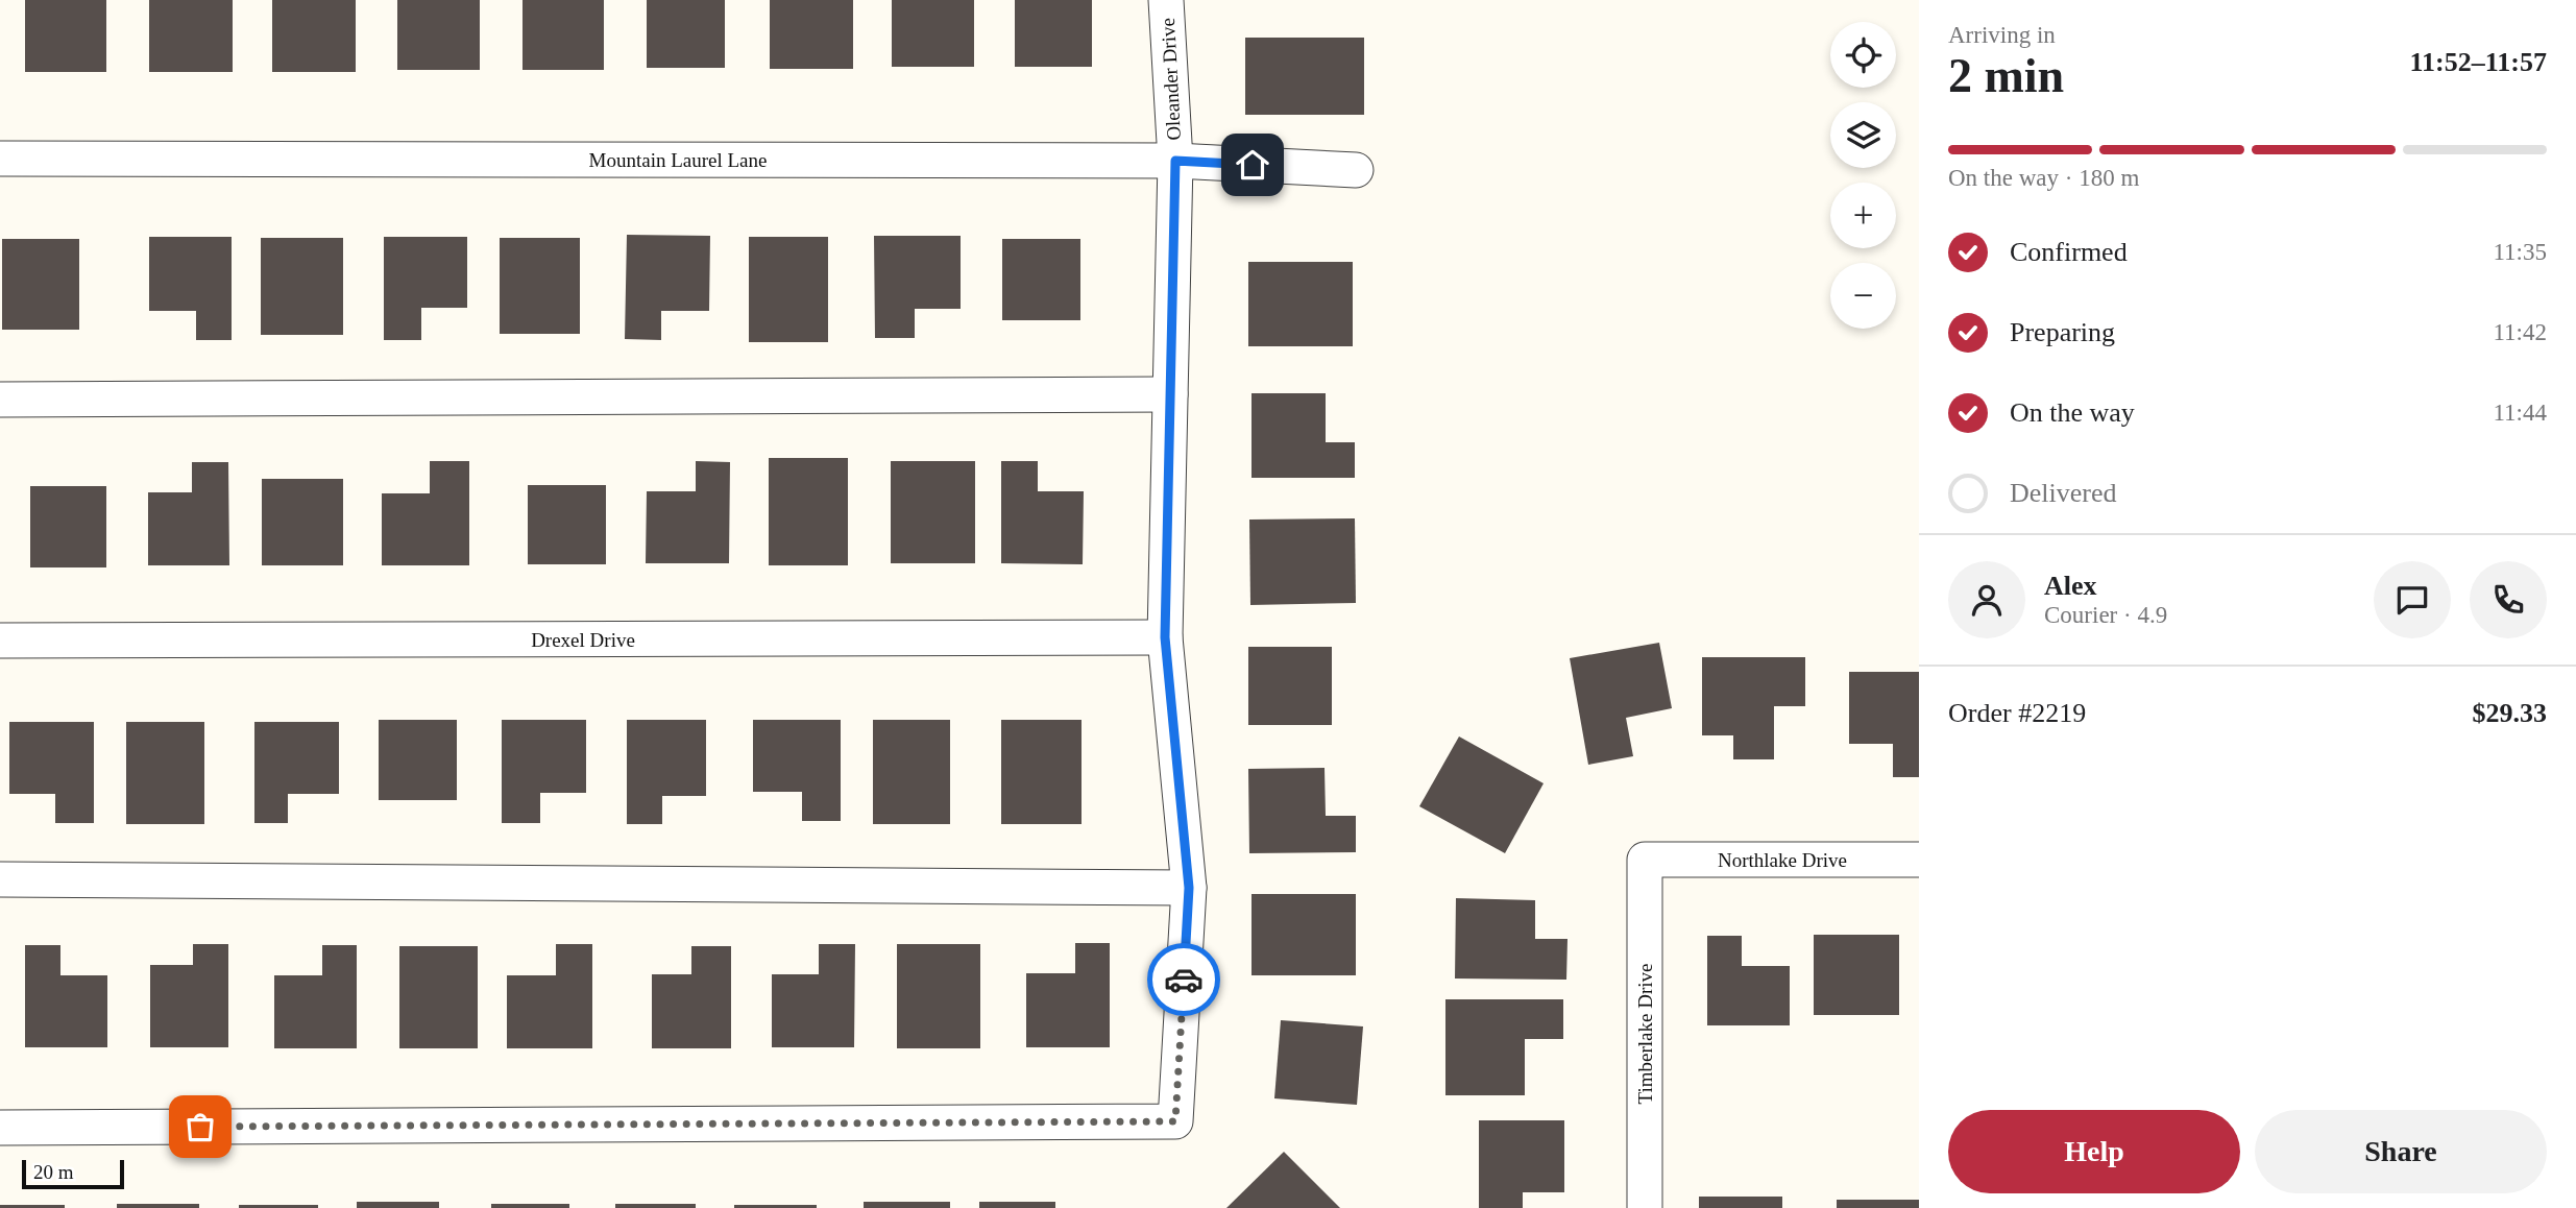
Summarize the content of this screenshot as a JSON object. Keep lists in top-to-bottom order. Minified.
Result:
{"streets":{"street":["Oleander Drive","Mountain Laurel Lane","Drexel Drive","Northlake Drive","Timberlake Drive"]},"crossings":[["Oleander Drive","Mountain Laurel Lane"],["Oleander Drive","Drexel Drive"],["Northlake Drive","Timberlake Drive"]],"scale_bar":"20 m","page":{"heading":["2 min","Arriving in","11:52–11:57"],"panel":["Alex","Courier · 4.9","Order #2219","$29.33"],"map_buttons":["+","−"],"bar":"On the way · 180 m","list":[["Confirmed","11:35"],["Preparing","11:42"],["On the way","11:44"],"Delivered"],"buttons":["Help","Share"],"scale":"20 m"}}
